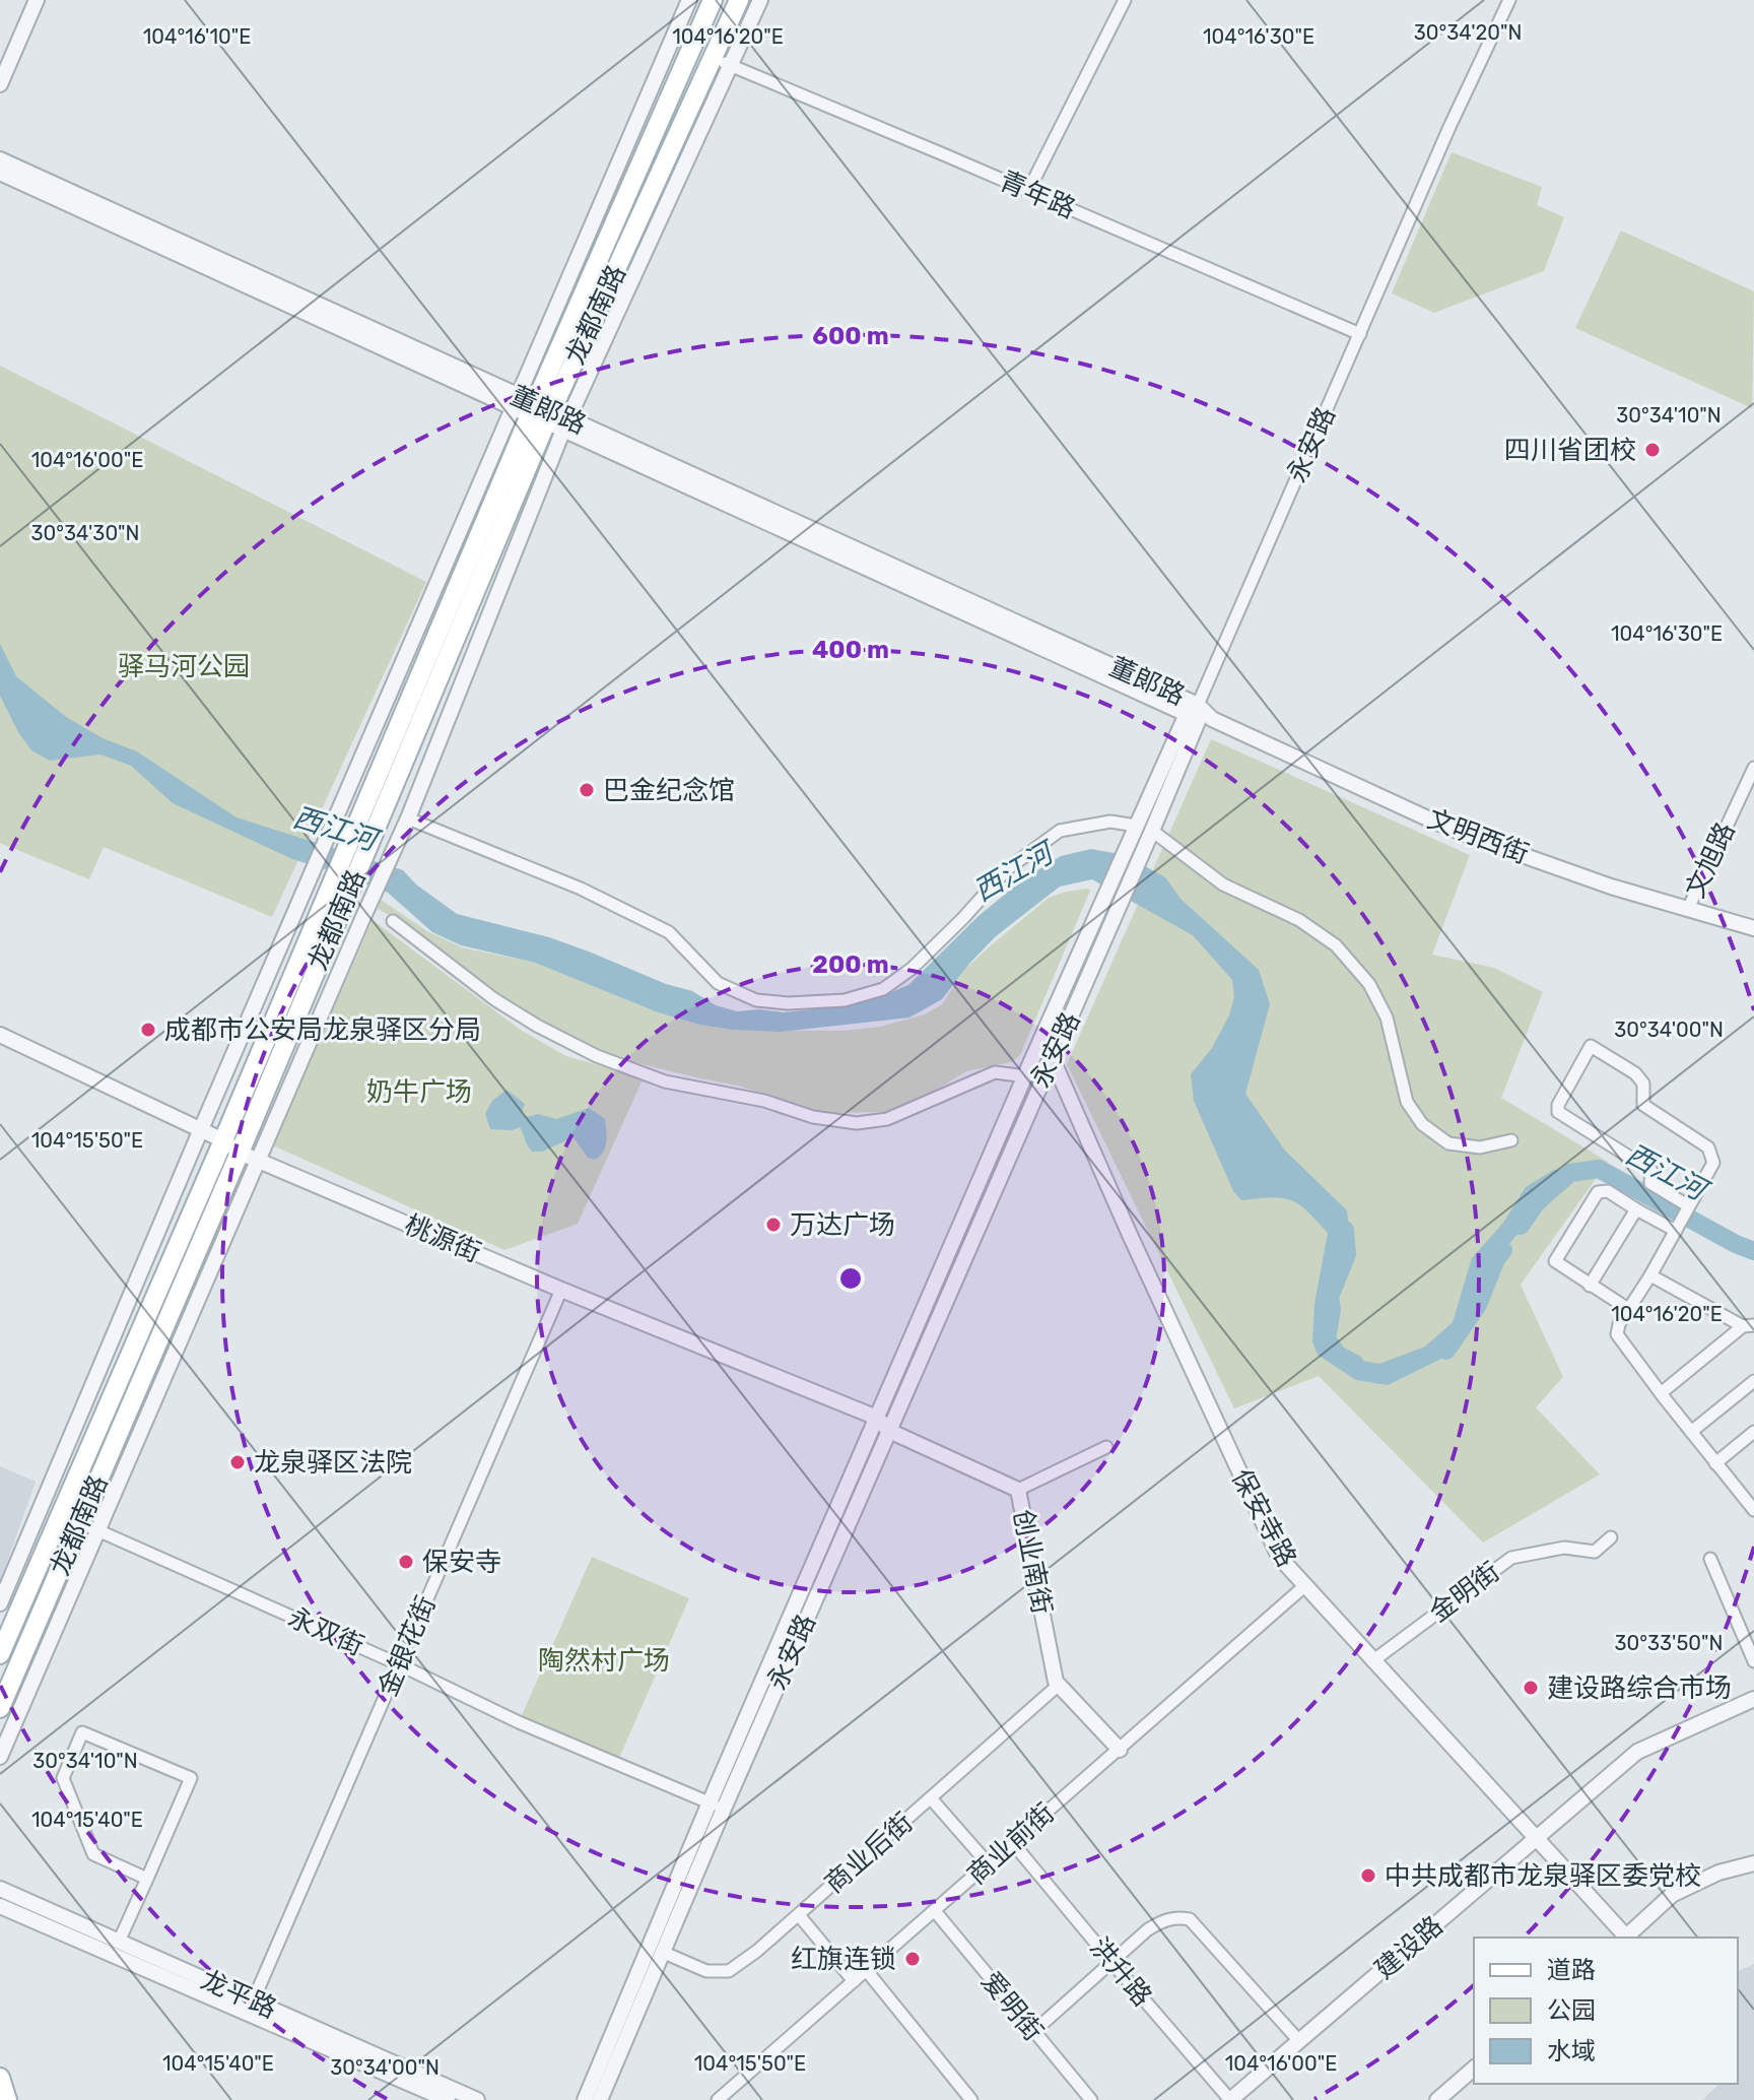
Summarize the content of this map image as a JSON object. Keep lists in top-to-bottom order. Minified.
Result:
{"streets":{"main road":["龙都南路"],"street":["青年路","董郞路","永安路","文明西街","文旭路","桃源街","保安寺路","创业南街","金明街","永双街","金银花街","商业前街","商业后街","建设路","洪升路","龙平路","爱明街"]},"crossings":[["青年路","龙都南路"],["青年路","永安路"],["龙都南路","董郞路"],["龙都南路","桃源街"],["龙都南路","永双街"],["董郞路","永安路"],["董郞路","文明西街"],["永安路","文明西街"],["永安路","桃源街"],["永安路","保安寺路"],["永安路","创业南街"],["永安路","永双街"],["永安路","商业后街"],["文明西街","文旭路"],["桃源街","创业南街"],["桃源街","金银花街"],["保安寺路","金明街"],["保安寺路","商业前街"],["保安寺路","建设路"],["创业南街","商业前街"],["创业南街","商业后街"],["永双街","金银花街"],["金银花街","龙平路"],["商业前街","洪升路"],["商业前街","爱明街"],["建设路","洪升路"]],"water":["西江河"],"parks":["驿马河公园","奶牛广场","陶然村广场"],"places":["四川省团校","巴金纪念馆","成都市公安局龙泉驿区分局","万达广场","龙泉驿区法院","保安寺","建设路综合市场","中共成都市龙泉驿区委党校","红旗连锁"],"legend":["道路","公园","水域"],"coordinates":["30°34'20\"N","104°16'10\"E","104°16'20\"E","104°16'30\"E","30°34'10\"N","104°16'00\"E","30°34'30\"N","30°34'00\"N","104°15'50\"E","30°33'50\"N","104°15'40\"E"],"rings":["600 m","400 m","200 m"]}
